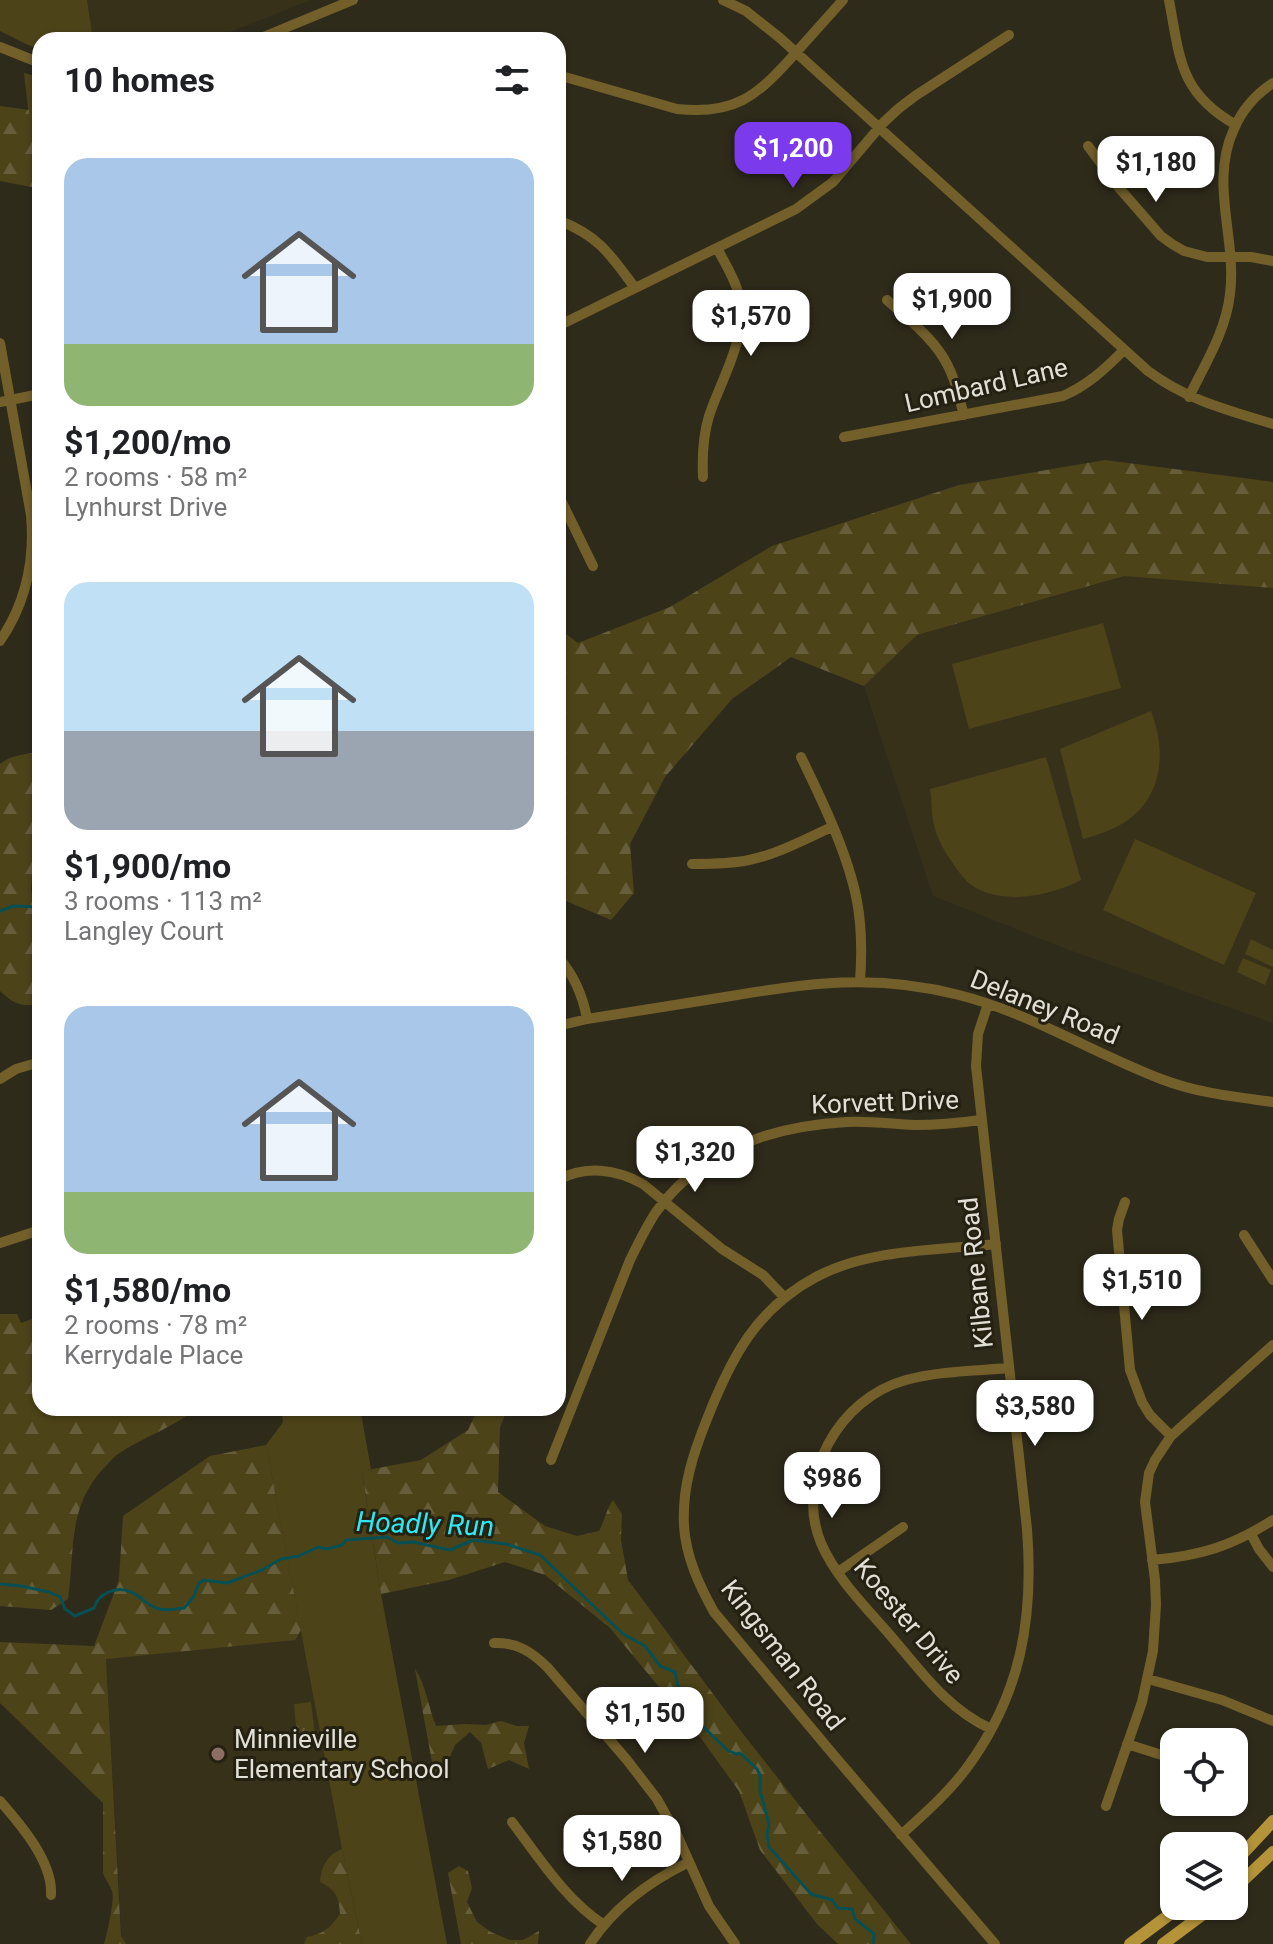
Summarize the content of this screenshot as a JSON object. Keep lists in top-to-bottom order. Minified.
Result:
{"streets":{"street":["Lombard Lane","Delaney Road","Korvett Drive","Kilbane Road","Koester Drive","Kingsman Road"]},"crossings":[["Delaney Road","Kilbane Road"],["Korvett Drive","Kilbane Road"],["Kilbane Road","Koester Drive"],["Kilbane Road","Kingsman Road"]],"water":["Hoadly Run"],"places":["Minnieville Elementary School"],"page":{"heading":"10 homes","price":["$1,200","$1,180","$1,900","$1,570","$1,320","$1,510","$3,580","$986","$1,150","$1,580"],"list":[{"name":"$1,200/mo","note":"2 rooms · 58 m² · Lynhurst Drive"},{"name":"$1,900/mo","note":"3 rooms · 113 m² · Langley Court"},{"name":"$1,580/mo","note":"2 rooms · 78 m² · Kerrydale Place"}]}}
